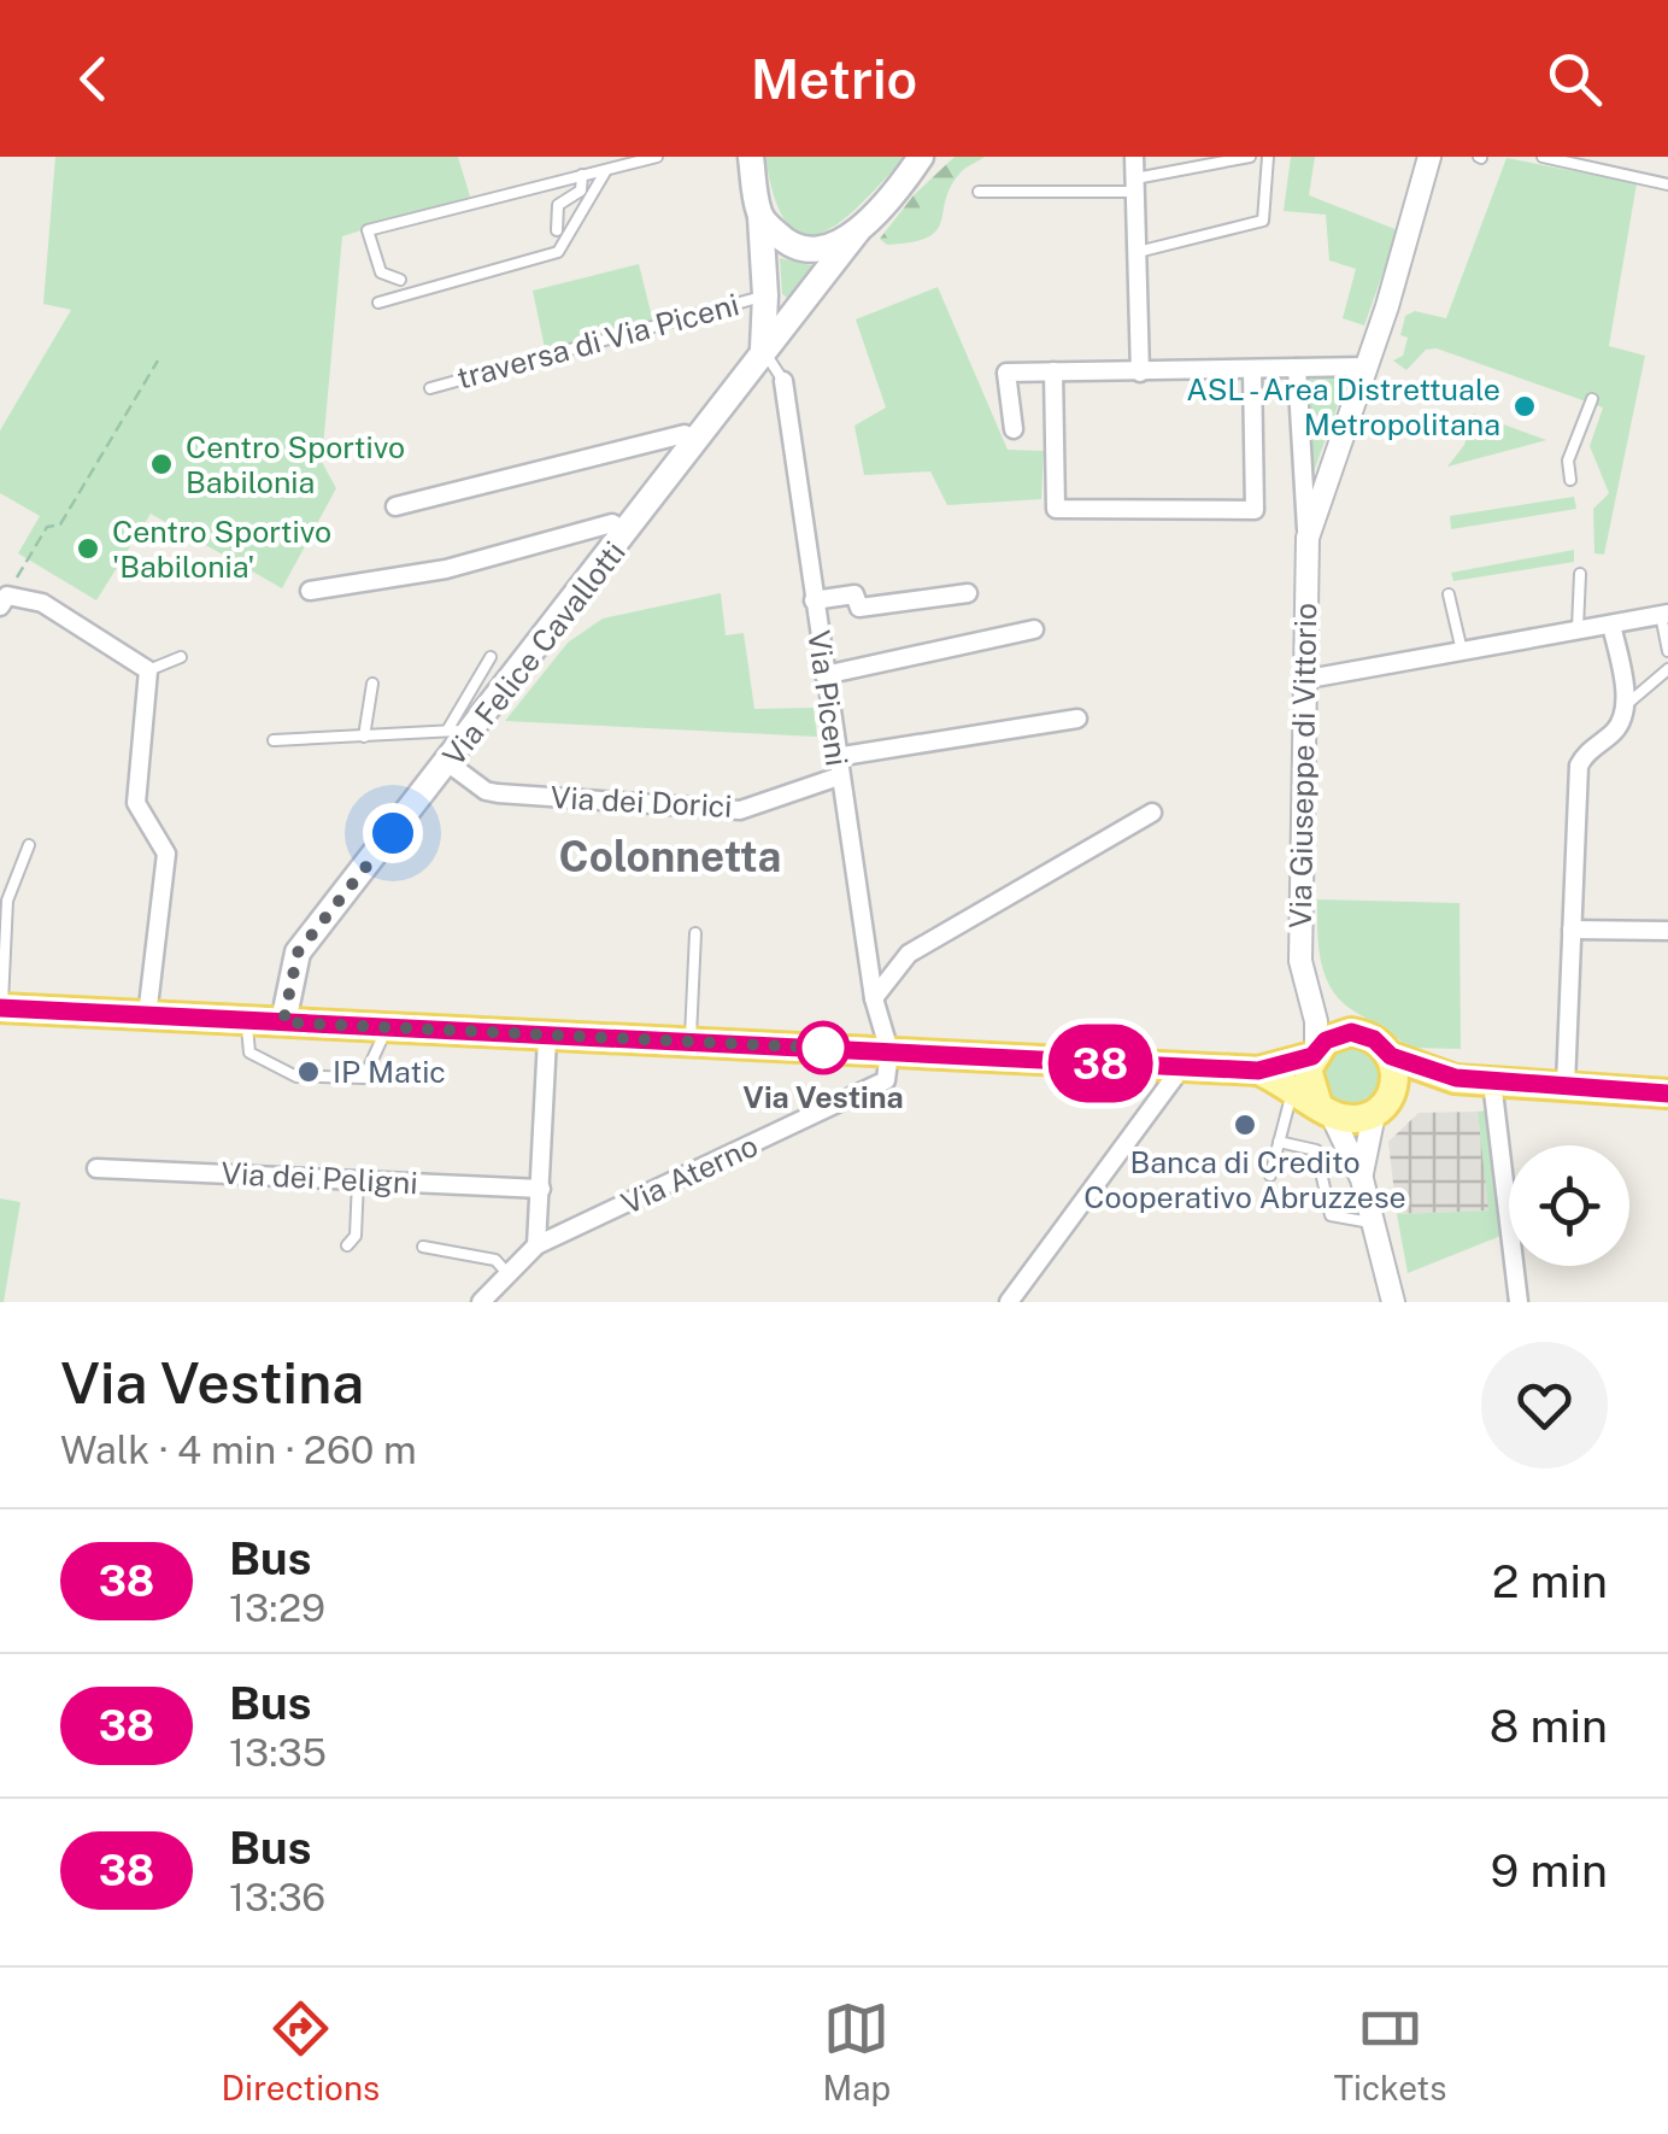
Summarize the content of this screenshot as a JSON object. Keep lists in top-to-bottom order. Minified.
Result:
{"streets":{"main road":["Via Felice Cavallotti"],"street":["Via Piceni","Via Giuseppe di Vittorio","Via dei Dorici","Via Aterno","Via dei Peligni"],"lane":["traversa di Via Piceni"]},"crossings":[["Via Felice Cavallotti","Via Piceni"],["Via Felice Cavallotti","Via dei Dorici"],["Via Piceni","Via dei Dorici"],["Via Piceni","Via Aterno"]],"districts":["Colonnetta"],"places":["ASL - Area Distrettuale Metropolitana","Centro Sportivo Babilonia","Centro Sportivo 'Babilonia'","Via Vestina","IP Matic","Banca di Credito Cooperativo Abruzzese"],"lines":["bus line 38"],"page":{"header":"Metrio","on_map":"38","heading":["Via Vestina","Walk · 4 min · 260 m"],"list":[{"mark":"38","name":"Bus","note":"13:29","value":"2 min"},{"mark":"38","name":"Bus","note":"13:35","value":"8 min"},{"mark":"38","name":"Bus","note":"13:36","value":"9 min"}],"tabs":["Directions","Map","Tickets"]}}
